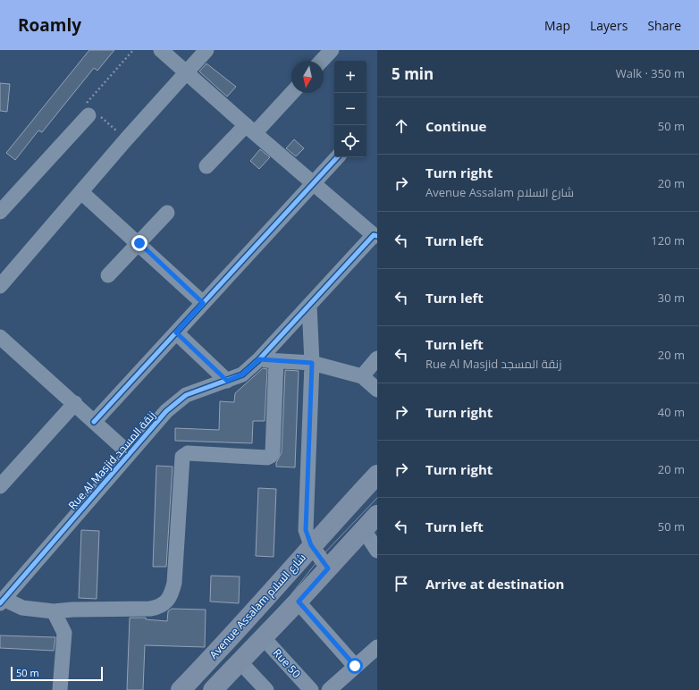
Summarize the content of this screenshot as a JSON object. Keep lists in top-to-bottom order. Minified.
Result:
{"streets":{"main road":["Avenue Assalam شارع السلام"],"street":["Rue Al Masjid زنقة المسجد","Rue 50"]},"scale_bar":"50 m","north":"bottom","page":{"header":"Roamly","nav":["Map","Layers","Share"],"heading":["5 min","Walk · 350 m"],"map_buttons":["+","−"],"list":[["Continue","50 m"],["Turn right","Avenue Assalam شارع السلام","20 m"],["Turn left","120 m"],["Turn left","30 m"],["Turn left","Rue Al Masjid زنقة المسجد","20 m"],["Turn right","40 m"],["Turn right","20 m"],["Turn left","50 m"],"Arrive at destination"],"scale":"50 m"}}
